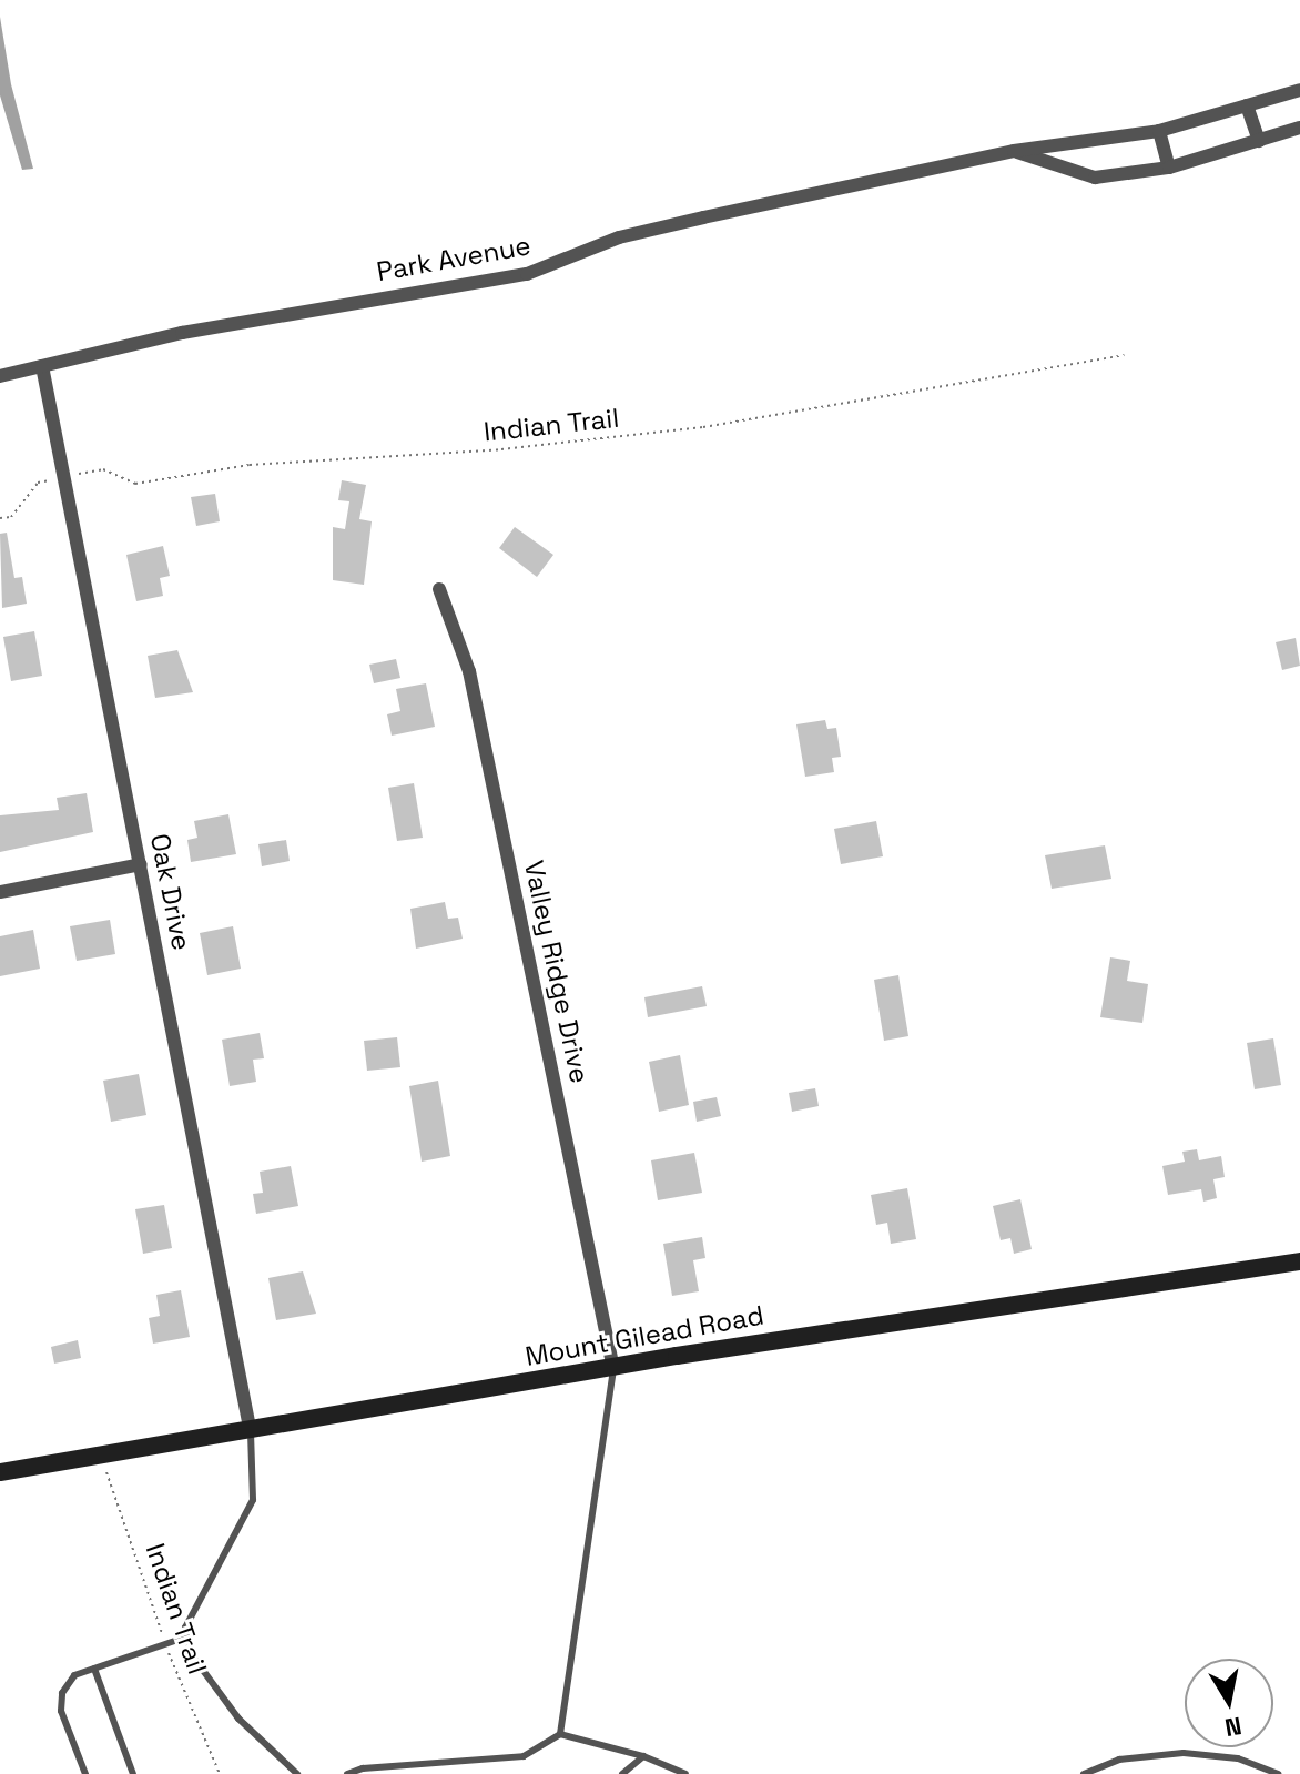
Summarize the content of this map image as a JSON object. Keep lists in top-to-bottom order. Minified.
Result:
{"streets":{"main road":["Mount Gilead Road"],"street":["Park Avenue","Oak Drive","Valley Ridge Drive"],"path":["Indian Trail"]},"crossings":[["Park Avenue","Oak Drive"],["Indian Trail","Oak Drive"],["Indian Trail","Mount Gilead Road"],["Oak Drive","Mount Gilead Road"],["Valley Ridge Drive","Mount Gilead Road"]],"north":"bottom"}
